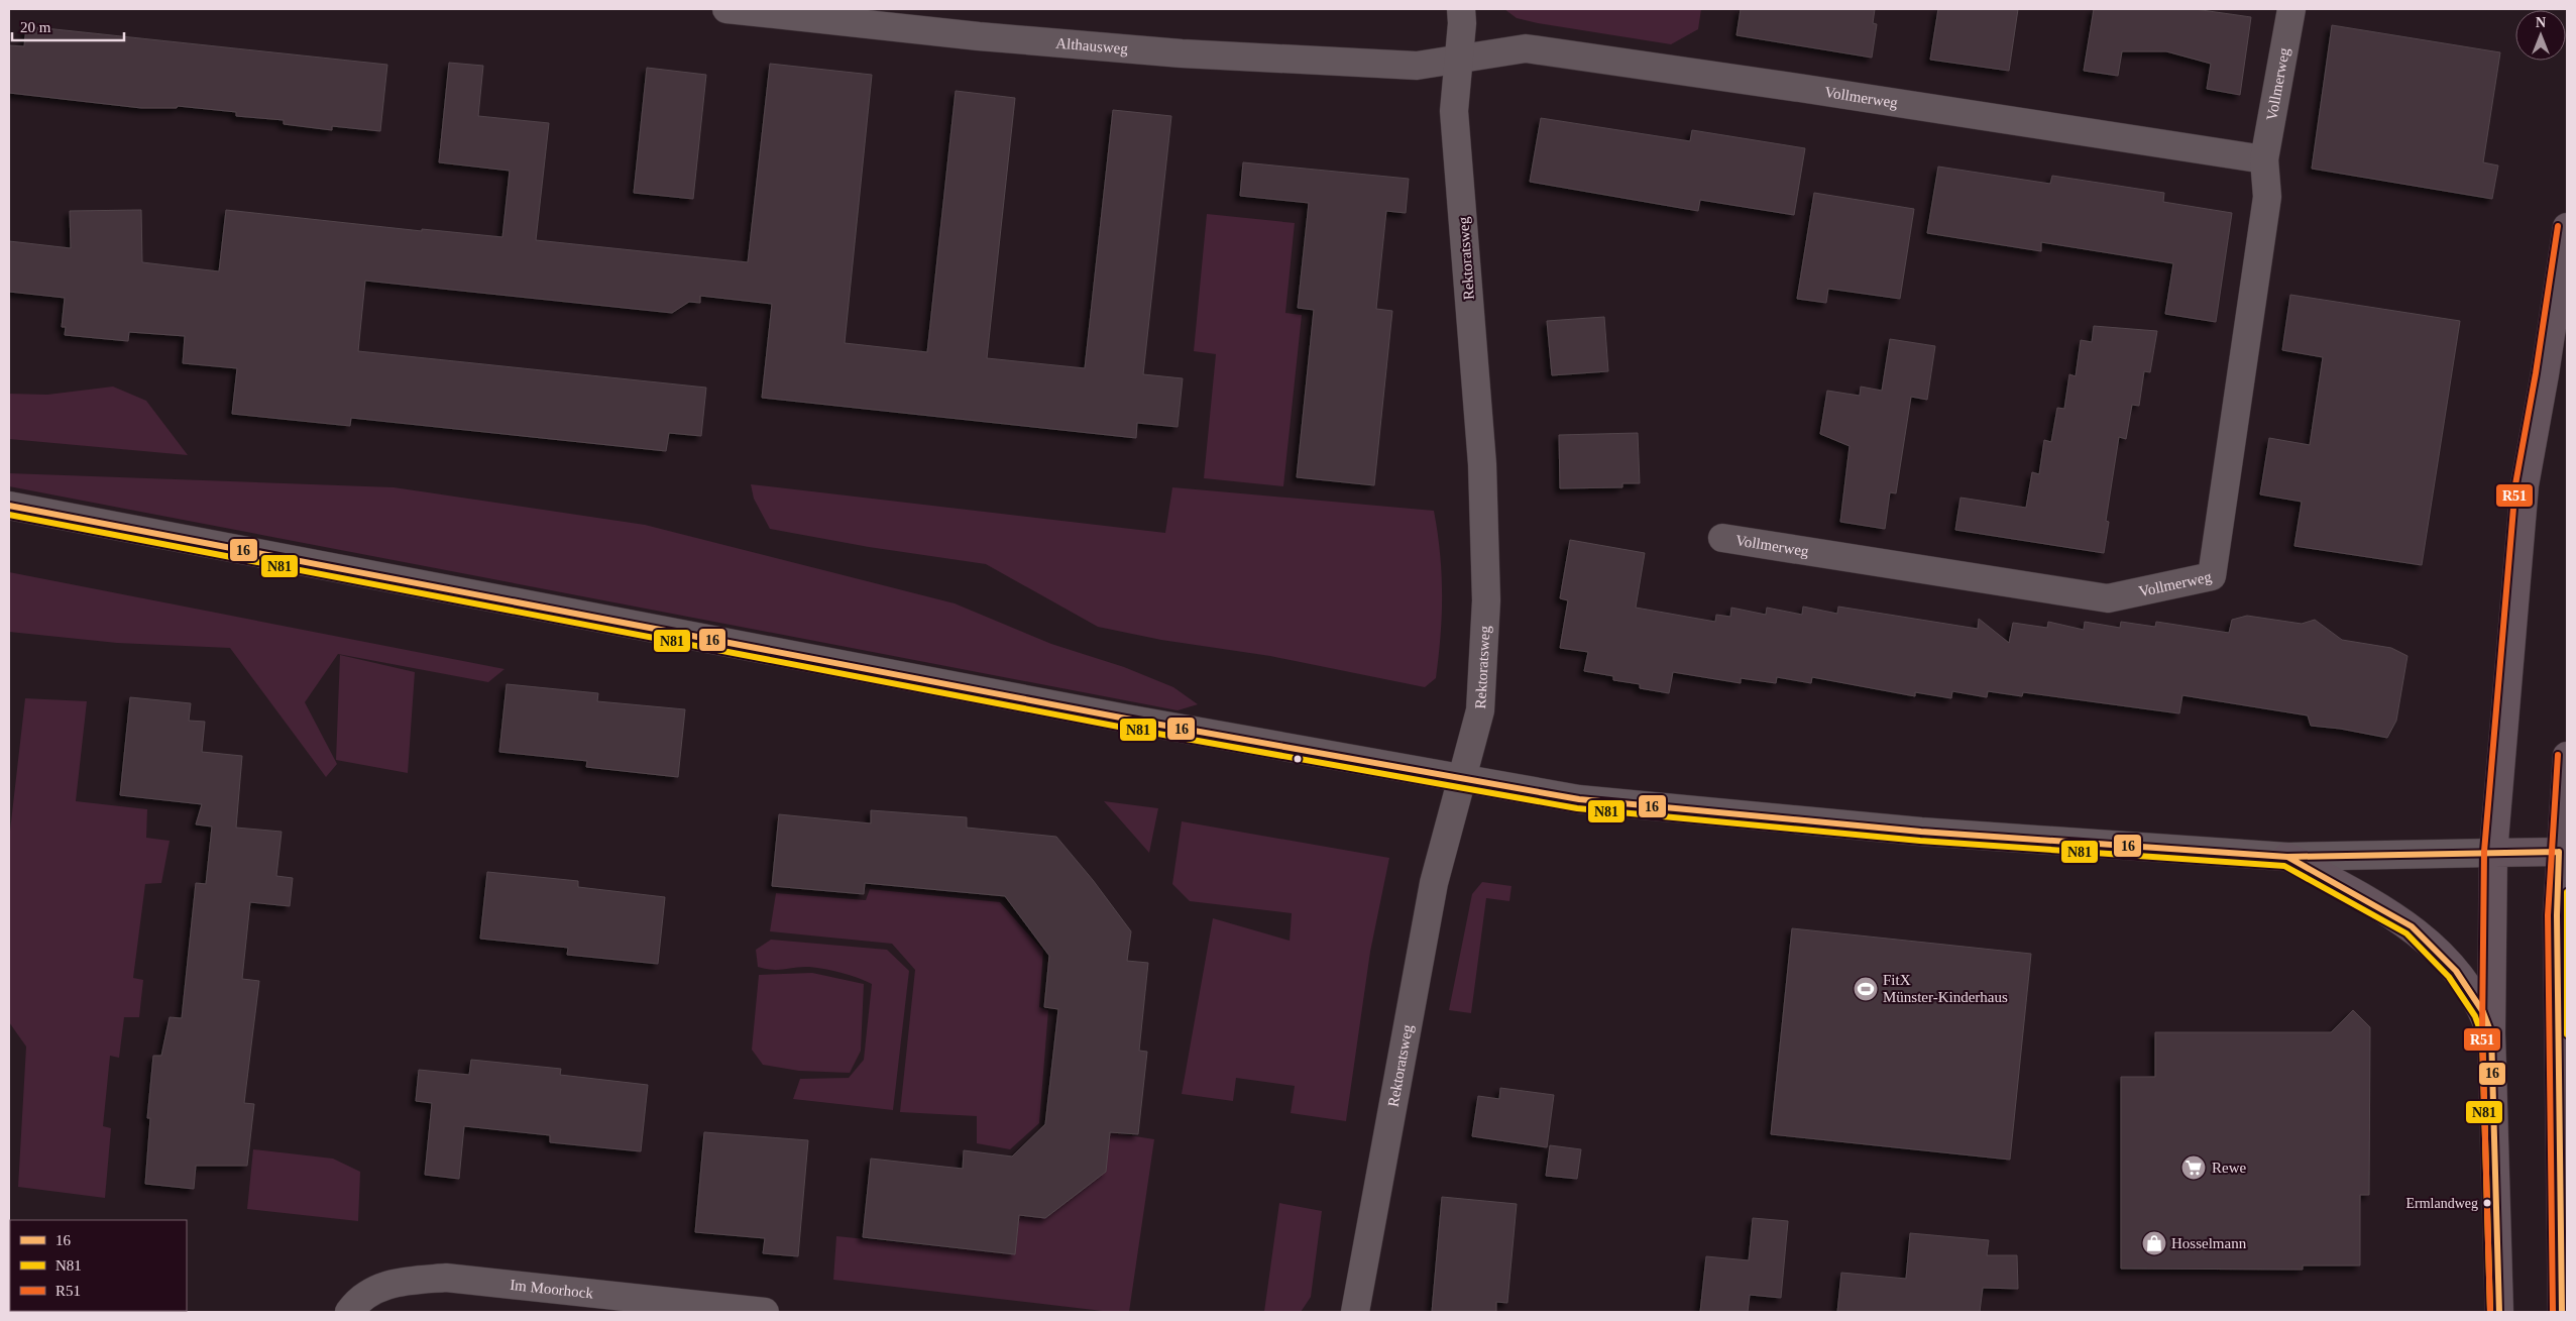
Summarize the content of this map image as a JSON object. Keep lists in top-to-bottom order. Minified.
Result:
{"streets":{"street":["Althausweg","Vollmerweg","Rektoratsweg","Im Moorhock"]},"crossings":[["Althausweg","Vollmerweg"],["Althausweg","Rektoratsweg"],["Vollmerweg","Rektoratsweg"]],"places":{"sports":["FitX Münster-Kinderhaus"],"supermarket":["Rewe"],"other":["Ermlandweg"],"shop":["Hosselmann"]},"lines":["transit line R51","transit line 16","transit line N81"],"legend":["16","N81","R51"],"scale_bar":"20 m","north":"top"}
